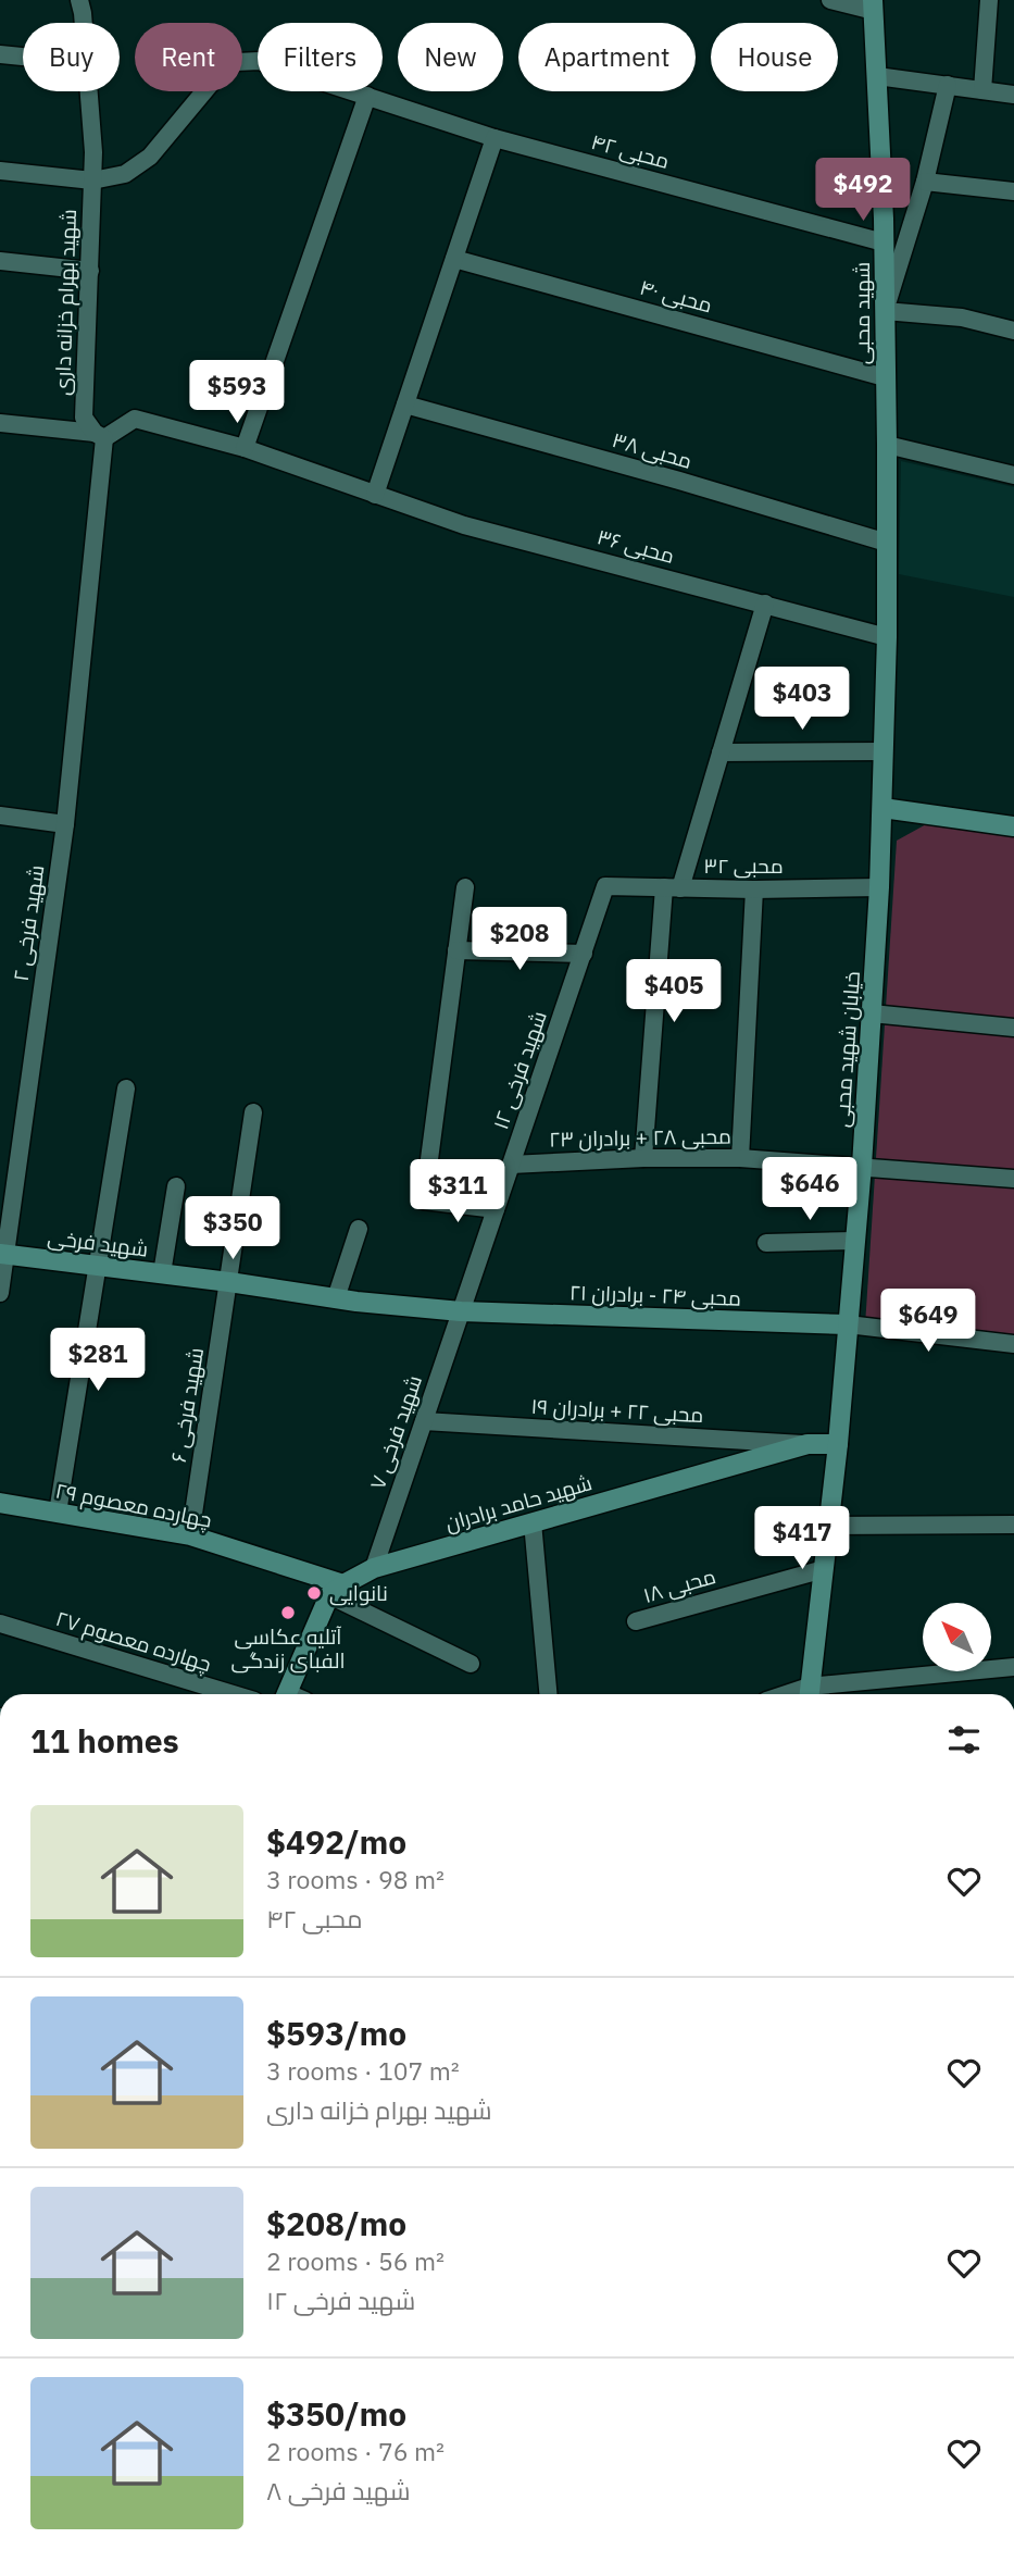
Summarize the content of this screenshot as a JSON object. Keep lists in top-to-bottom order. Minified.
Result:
{"streets":{"street":["محبی ۴۲","محبی ۴۰","شهید بهرام خزانه داری","شهید محبی","محبی ۳۸","محبی ۳۶","محبی ۳۲","شهید فرخی ۲","خیابان شهید محبی","شهید فرخی ۱۲","محبی ۲۸ + برادران ۲۳","شهید فرخی","محبی ۲۴ - برادران ۲۱","شهید فرخی ۶","محبی ۲۲ + برادران ۱۹","شهید فرخی ۷","شهید حامد برادران","چهارده معصوم ۲۹","محبی ۱۸","چهارده معصوم ۲۷"]},"crossings":[["محبی ۴۲","شهید بهرام خزانه داری"],["محبی ۴۲","شهید محبی"],["محبی ۴۰","شهید محبی"],["شهید بهرام خزانه داری","محبی ۳۶"],["شهید بهرام خزانه داری","شهید فرخی ۲"],["شهید محبی","خیابان شهید محبی"],["محبی ۳۸","خیابان شهید محبی"],["محبی ۳۶","خیابان شهید محبی"],["محبی ۳۲","خیابان شهید محبی"],["محبی ۳۲","شهید فرخی ۱۲"],["شهید فرخی ۲","شهید فرخی"],["خیابان شهید محبی","محبی ۲۸ + برادران ۲۳"],["خیابان شهید محبی","محبی ۲۴ - برادران ۲۱"],["خیابان شهید محبی","شهید حامد برادران"],["خیابان شهید محبی","محبی ۱۸"],["شهید فرخی ۱۲","محبی ۲۸ + برادران ۲۳"],["شهید فرخی ۱۲","شهید فرخی"],["شهید فرخی ۱۲","محبی ۲۴ - برادران ۲۱"],["شهید فرخی ۱۲","شهید فرخی ۷"],["شهید فرخی","محبی ۲۴ - برادران ۲۱"],["شهید فرخی","شهید فرخی ۶"],["شهید فرخی","شهید فرخی ۷"],["محبی ۲۴ - برادران ۲۱","شهید فرخی ۷"],["شهید فرخی ۶","چهارده معصوم ۲۹"],["محبی ۲۲ + برادران ۱۹","شهید فرخی ۷"],["محبی ۲۲ + برادران ۱۹","شهید حامد برادران"],["شهید فرخی ۷","شهید حامد برادران"],["شهید حامد برادران","چهارده معصوم ۲۹"]],"places":["نانوایی","آتلیه عکاسی الفبای زندگی"],"north":"top left","page":{"chip":["Buy","Rent","Filters","New","Apartment","House"],"price":["$492","$593","$403","$208","$405","$646","$311","$350","$649","$281","$417"],"heading":"11 homes","list":[{"name":"$492/mo","note":"3 rooms · 98 m² · محبی ۴۲"},{"name":"$593/mo","note":"3 rooms · 107 m² · شهید بهرام خزانه داری"},{"name":"$208/mo","note":"2 rooms · 56 m² · شهید فرخی ۱۲"},{"name":"$350/mo","note":"2 rooms · 76 m² · شهید فرخی ۸"}]}}
